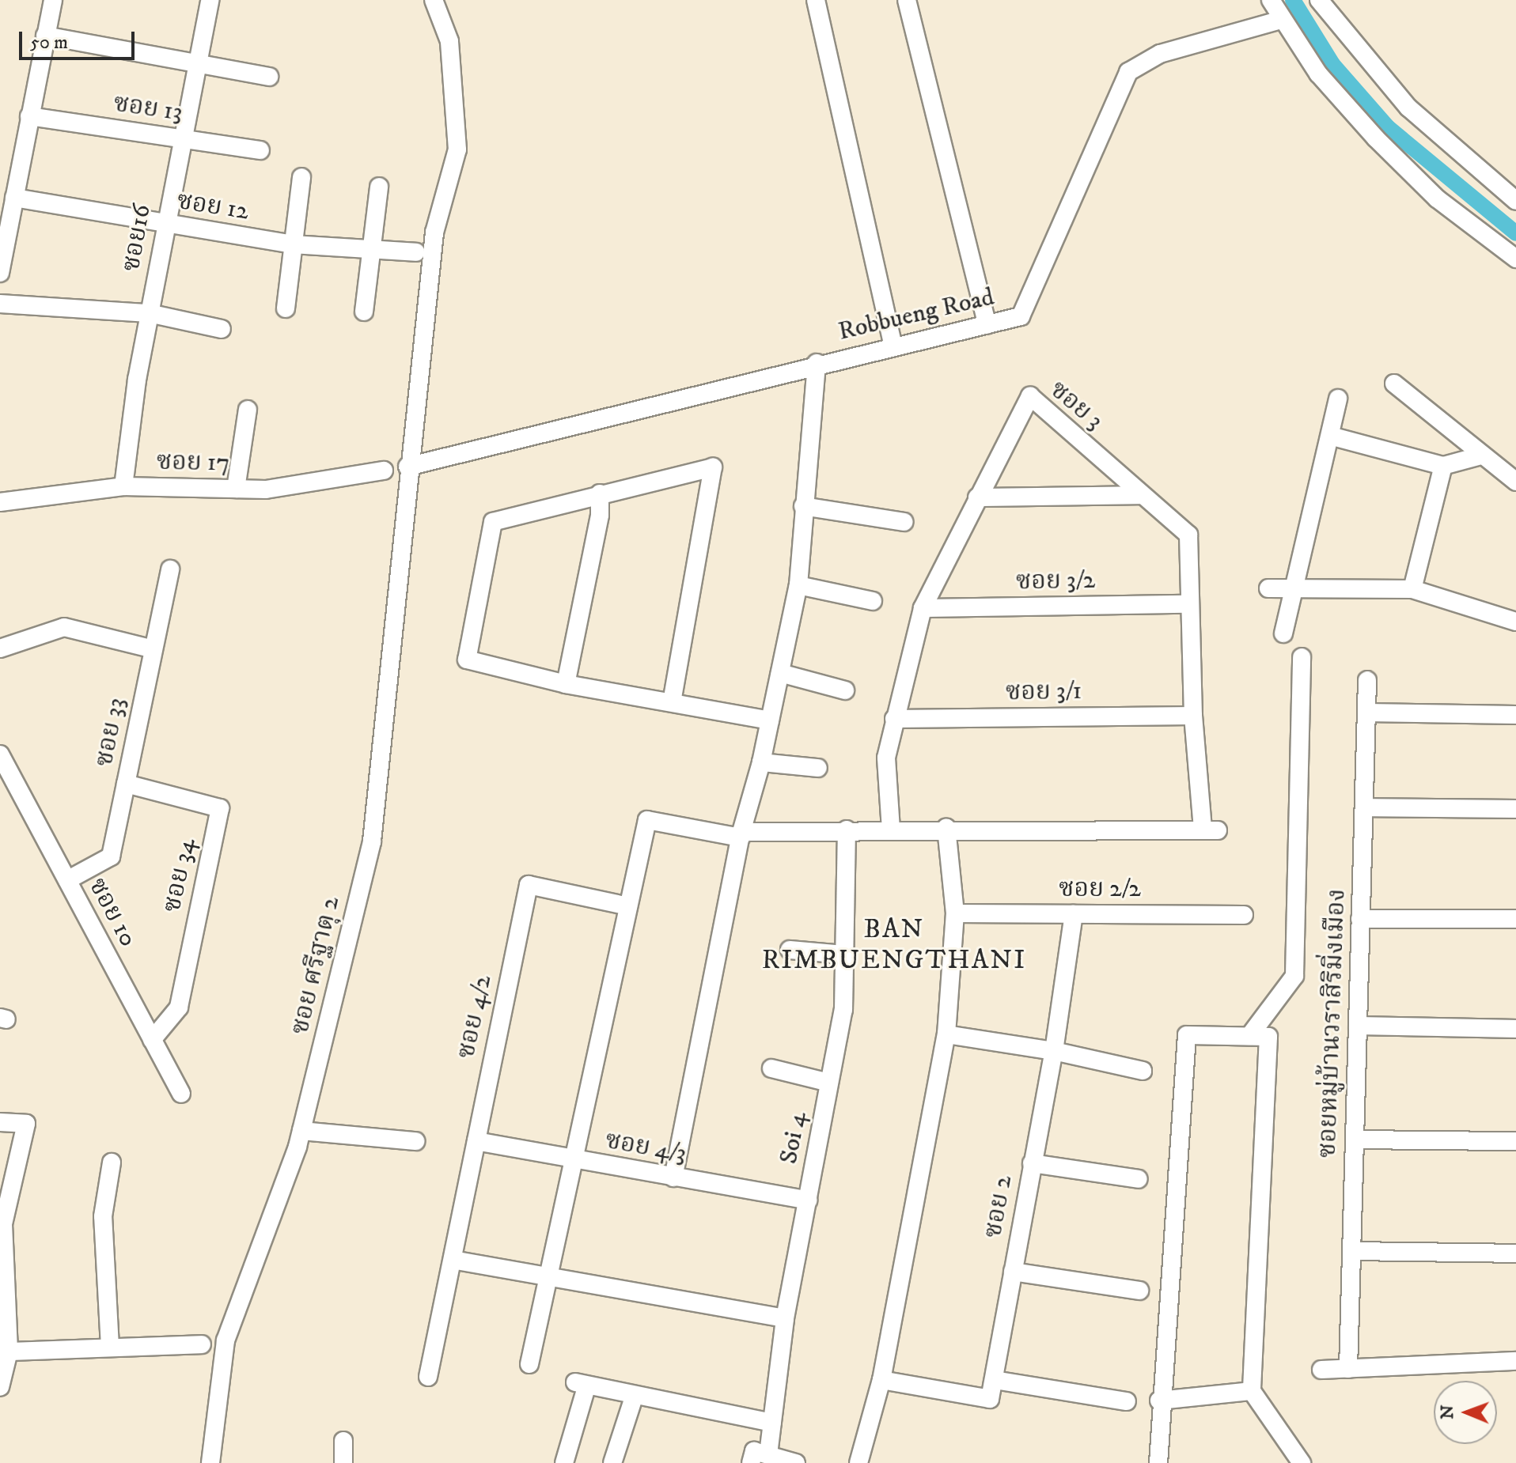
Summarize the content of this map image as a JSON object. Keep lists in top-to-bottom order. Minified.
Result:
{"streets":{"street":["ซอย 13","ซอย 12","ซอย16","Robbueng Road","ซอย 3","ซอย 17","ซอย 3/2","ซอย 3/1","ซอย 33","ซอย 34","ซอย 2/2","ซอย 10","ซอย ศรีฐาตุ 2","ซอย 4/2","ซอยหมู่บ้านวราสิริมิ่งเมือง","Soi 4","ซอย 4/3","ซอย 2"]},"crossings":[["ซอย 13","ซอย16"],["ซอย 12","ซอย16"],["ซอย16","ซอย 17"],["Robbueng Road","ซอย ศรีฐาตุ 2"],["ซอย 3","ซอย 3/2"],["ซอย 3","ซอย 3/1"],["ซอย 33","ซอย 34"],["ซอย 33","ซอย 10"],["ซอย 34","ซอย 10"],["ซอย 2/2","ซอย 2"],["ซอย 4/2","ซอย 4/3"],["Soi 4","ซอย 4/3"]],"districts":["BAN RIMBUENGTHANI"],"scale_bar":"50 m","north":"left"}
